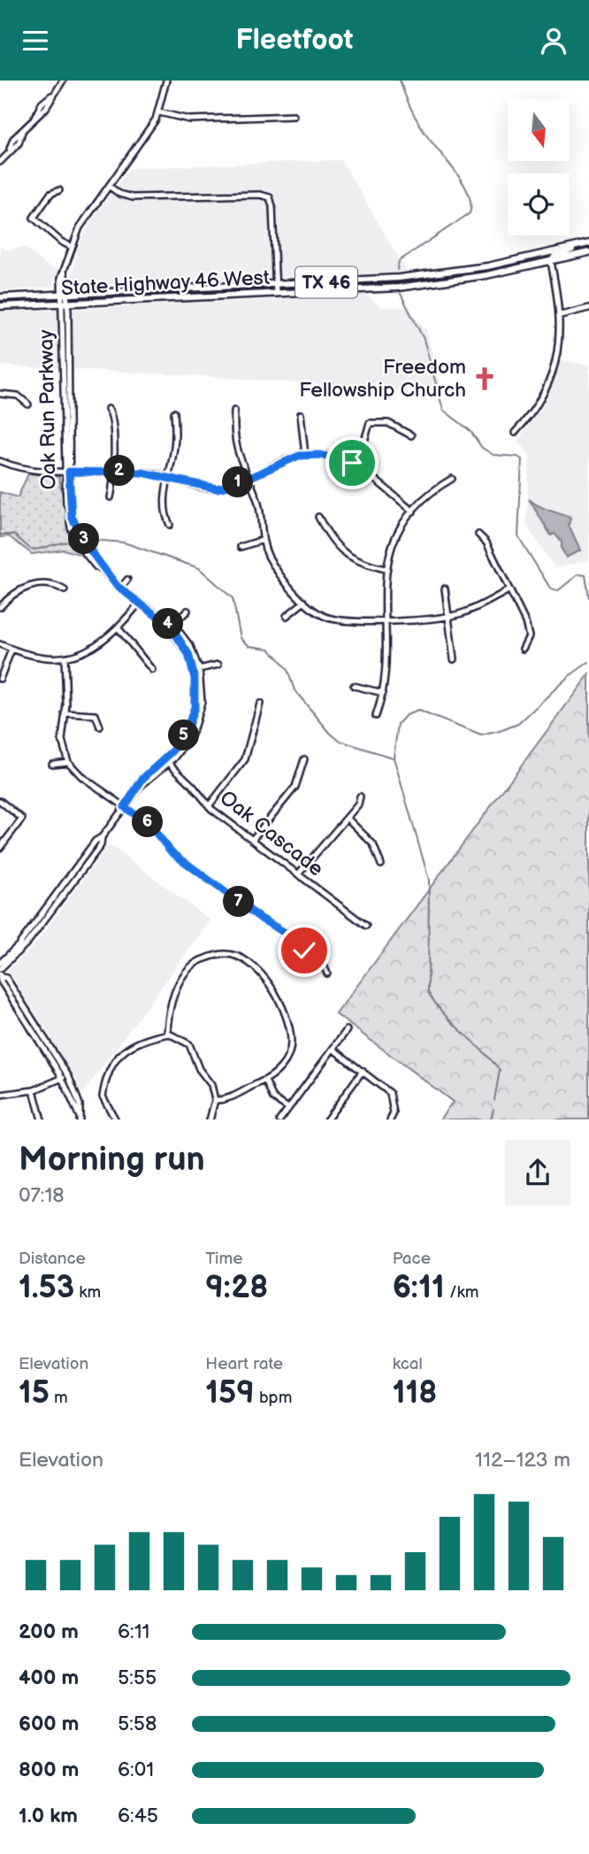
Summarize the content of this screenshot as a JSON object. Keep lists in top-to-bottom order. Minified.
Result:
{"streets":{"main road":["TX 46","State Highway 46 West"],"street":["Oak Run Parkway","Oak Cascade"]},"crossings":[["State Highway 46 West","Oak Run Parkway"],["Oak Run Parkway","Oak Cascade"]],"places":{"church":["Freedom Fellowship Church"]},"north":"bottom","page":{"header":"Fleetfoot","pins":["2","1","3","4","5","6","7"],"heading":["Morning run","07:18"],"stats":[["Distance","1.53 km"],["Time","9:28"],["Pace","6:11 /km"],["Elevation","15 m"],["Heart rate","159 bpm"],["kcal","118"]],"chart":["Elevation","112–123 m"],"list":[{"name":"200 m","note":"6:11"},{"name":"400 m","note":"5:55"},{"name":"600 m","note":"5:58"},{"name":"800 m","note":"6:01"},{"name":"1.0 km","note":"6:45"}]}}
